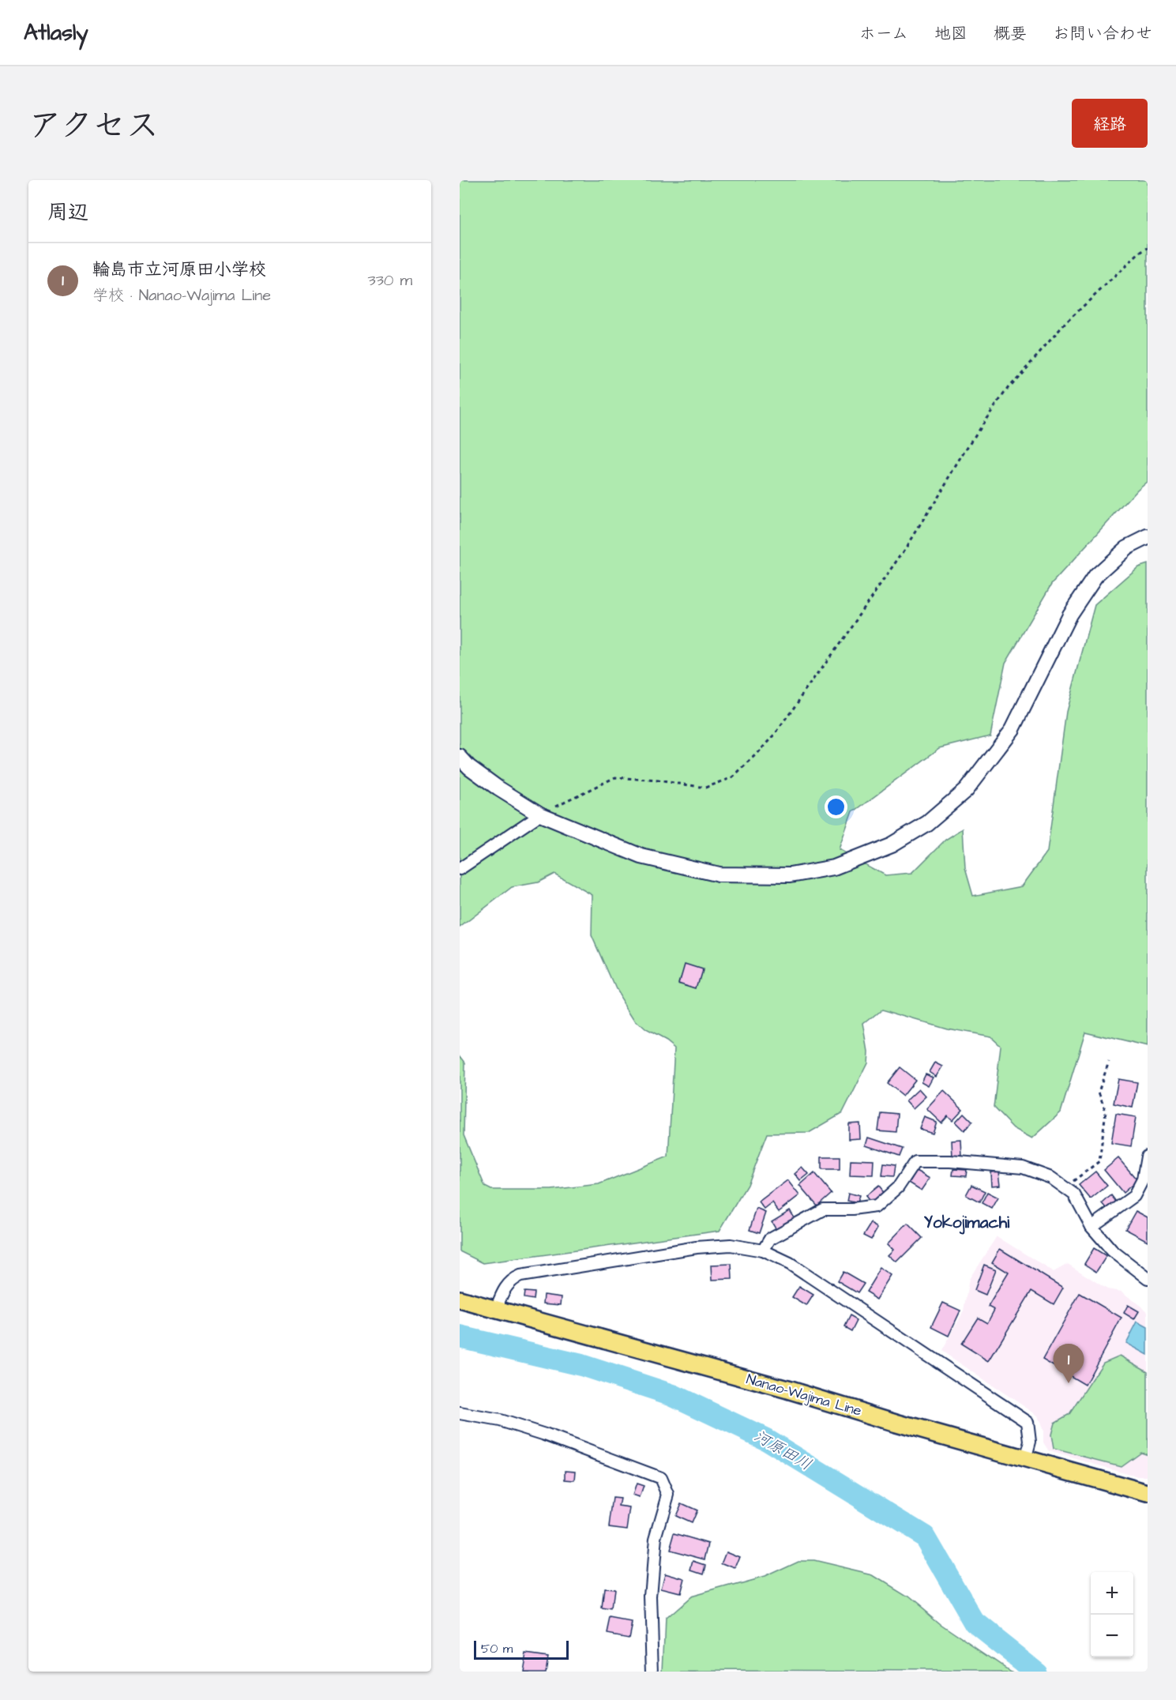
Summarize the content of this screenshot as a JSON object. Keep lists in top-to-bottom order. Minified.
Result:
{"streets":{"main road":["Nanao-Wajima Line"]},"districts":["Yokojimachi"],"water":["河原田川"],"scale_bar":"50 m","page":{"header":"Atlasly","nav":["ホーム","地図","概要","お問い合わせ"],"title":"アクセス","buttons":"経路","heading":"周辺","list":[{"mark":"1","name":"輪島市立河原田小学校","note":"学校 · Nanao-Wajima Line","value":"330 m"}],"pins":"1","map_buttons":["+","−"],"scale":"50 m"}}
